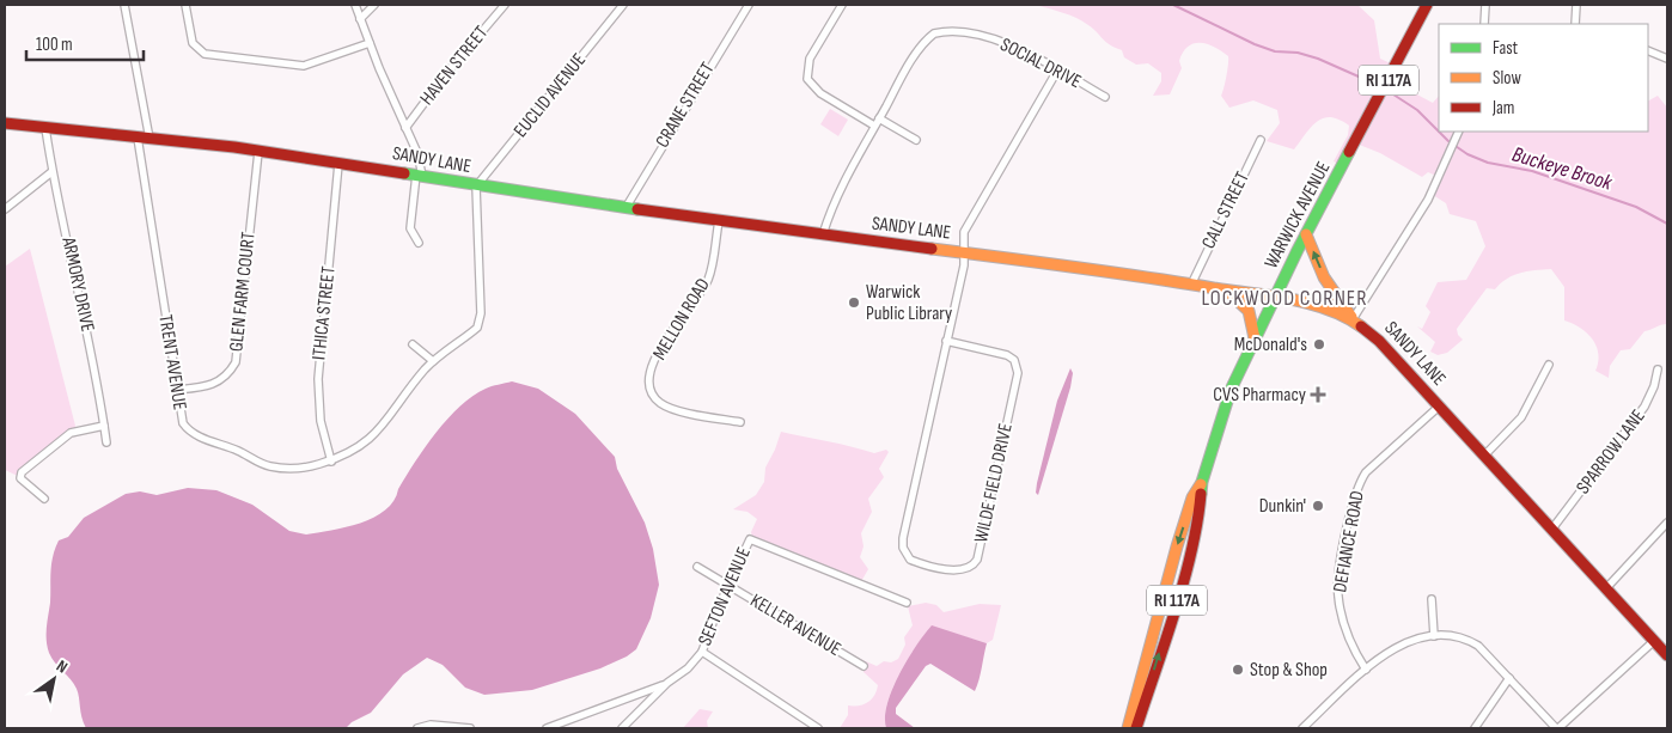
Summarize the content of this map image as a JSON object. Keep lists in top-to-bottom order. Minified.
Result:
{"streets":{"main road":["RI 117A","SANDY LANE","WARWICK AVENUE"],"street":["SOCIAL DRIVE","HAVEN STREET","EUCLID AVENUE","CRANE STREET","CALL STREET","ARMORY DRIVE","GLEN FARM COURT","ITHICA STREET","MELLON ROAD","TRENT AVENUE","SPARROW LANE","WILDE FIELD DRIVE","DEFIANCE ROAD","SEFTON AVENUE","KELLER AVENUE"]},"crossings":[["SOCIAL DRIVE","SANDY LANE"],["SOCIAL DRIVE","WILDE FIELD DRIVE"],["RI 117A","WARWICK AVENUE"],["EUCLID AVENUE","SANDY LANE"],["EUCLID AVENUE","TRENT AVENUE"],["CRANE STREET","SANDY LANE"],["SANDY LANE","CALL STREET"],["SANDY LANE","WARWICK AVENUE"],["SANDY LANE","ARMORY DRIVE"],["SANDY LANE","GLEN FARM COURT"],["SANDY LANE","ITHICA STREET"],["SANDY LANE","MELLON ROAD"],["SANDY LANE","TRENT AVENUE"],["SANDY LANE","SPARROW LANE"],["SANDY LANE","WILDE FIELD DRIVE"],["SANDY LANE","DEFIANCE ROAD"],["GLEN FARM COURT","TRENT AVENUE"],["ITHICA STREET","TRENT AVENUE"],["SEFTON AVENUE","KELLER AVENUE"]],"districts":["LOCKWOOD CORNER"],"water":["Buckeye Brook"],"places":{"other":["Warwick Public Library","McDonald's","Dunkin'","Stop & Shop"],"health":["CVS Pharmacy"]},"legend":["Fast","Slow","Jam"],"scale_bar":"100 m","north":"top right"}
